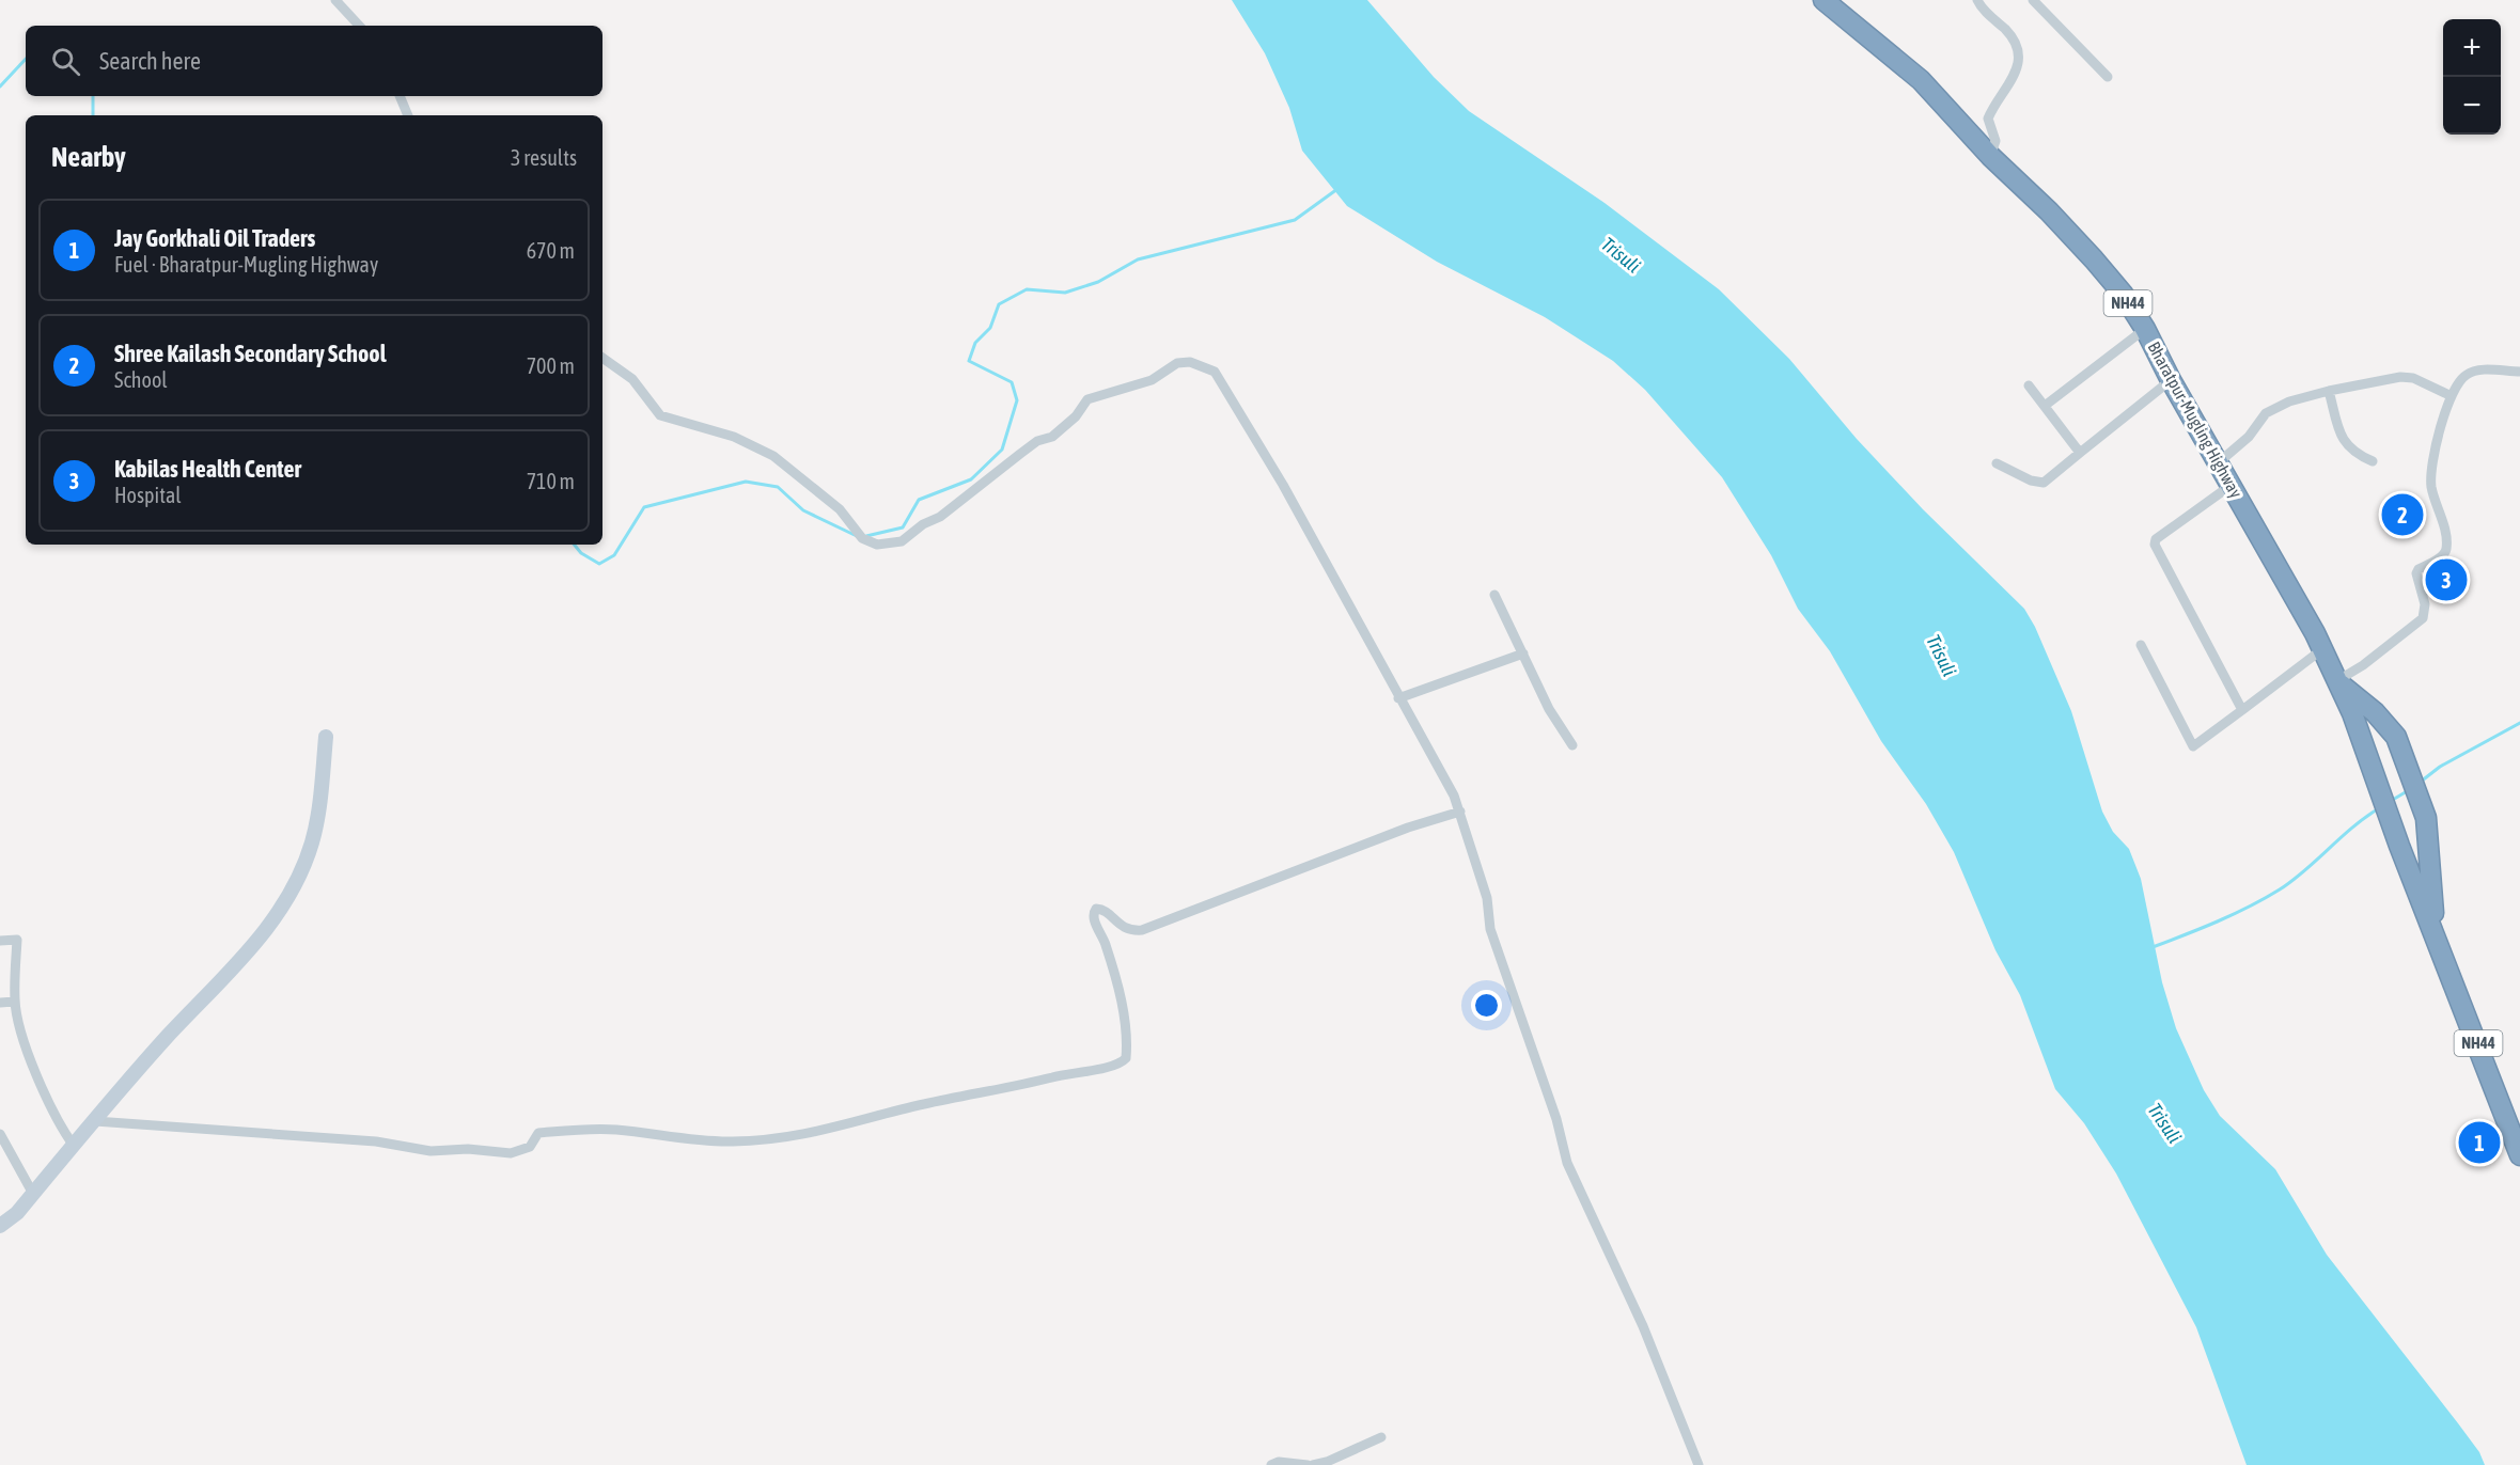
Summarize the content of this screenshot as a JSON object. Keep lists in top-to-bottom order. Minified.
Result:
{"streets":{"highway":["NH44","Bharatpur-Mugling Highway"]},"water":["Trisuli"],"page":{"map_buttons":["+","−"],"search":"Search here","heading":["Nearby","3 results"],"list":[{"mark":"1","name":"Jay Gorkhali Oil Traders","note":"Fuel · Bharatpur-Mugling Highway","value":"670 m"},{"mark":"2","name":"Shree Kailash Secondary School","note":"School","value":"700 m"},{"mark":"3","name":"Kabilas Health Center","note":"Hospital","value":"710 m"}],"pins":["2","3","1"]}}
